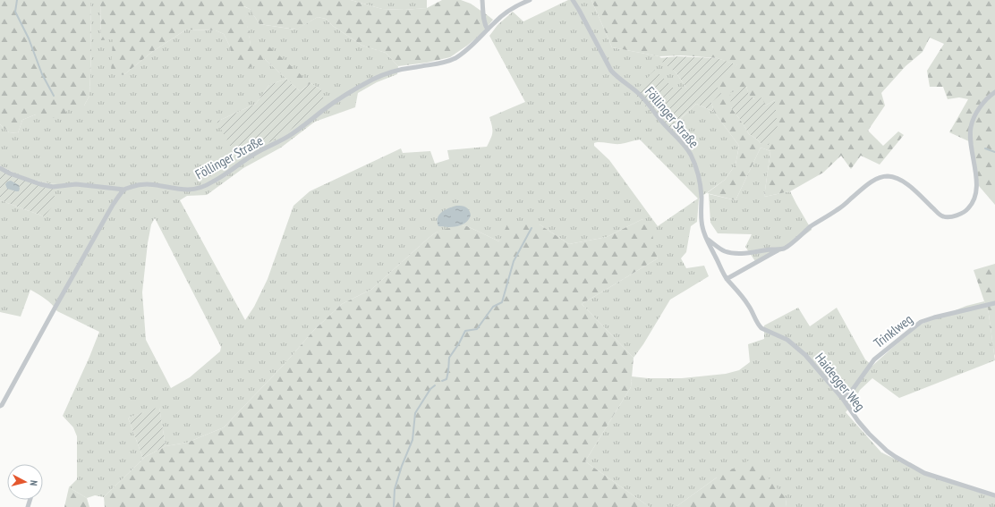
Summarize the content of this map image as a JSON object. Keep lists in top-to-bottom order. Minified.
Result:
{"streets":{"street":["Föllinger Straße","Trinklweg","Haidegger Weg"]},"crossings":[["Föllinger Straße","Haidegger Weg"],["Trinklweg","Haidegger Weg"]],"north":"right"}
